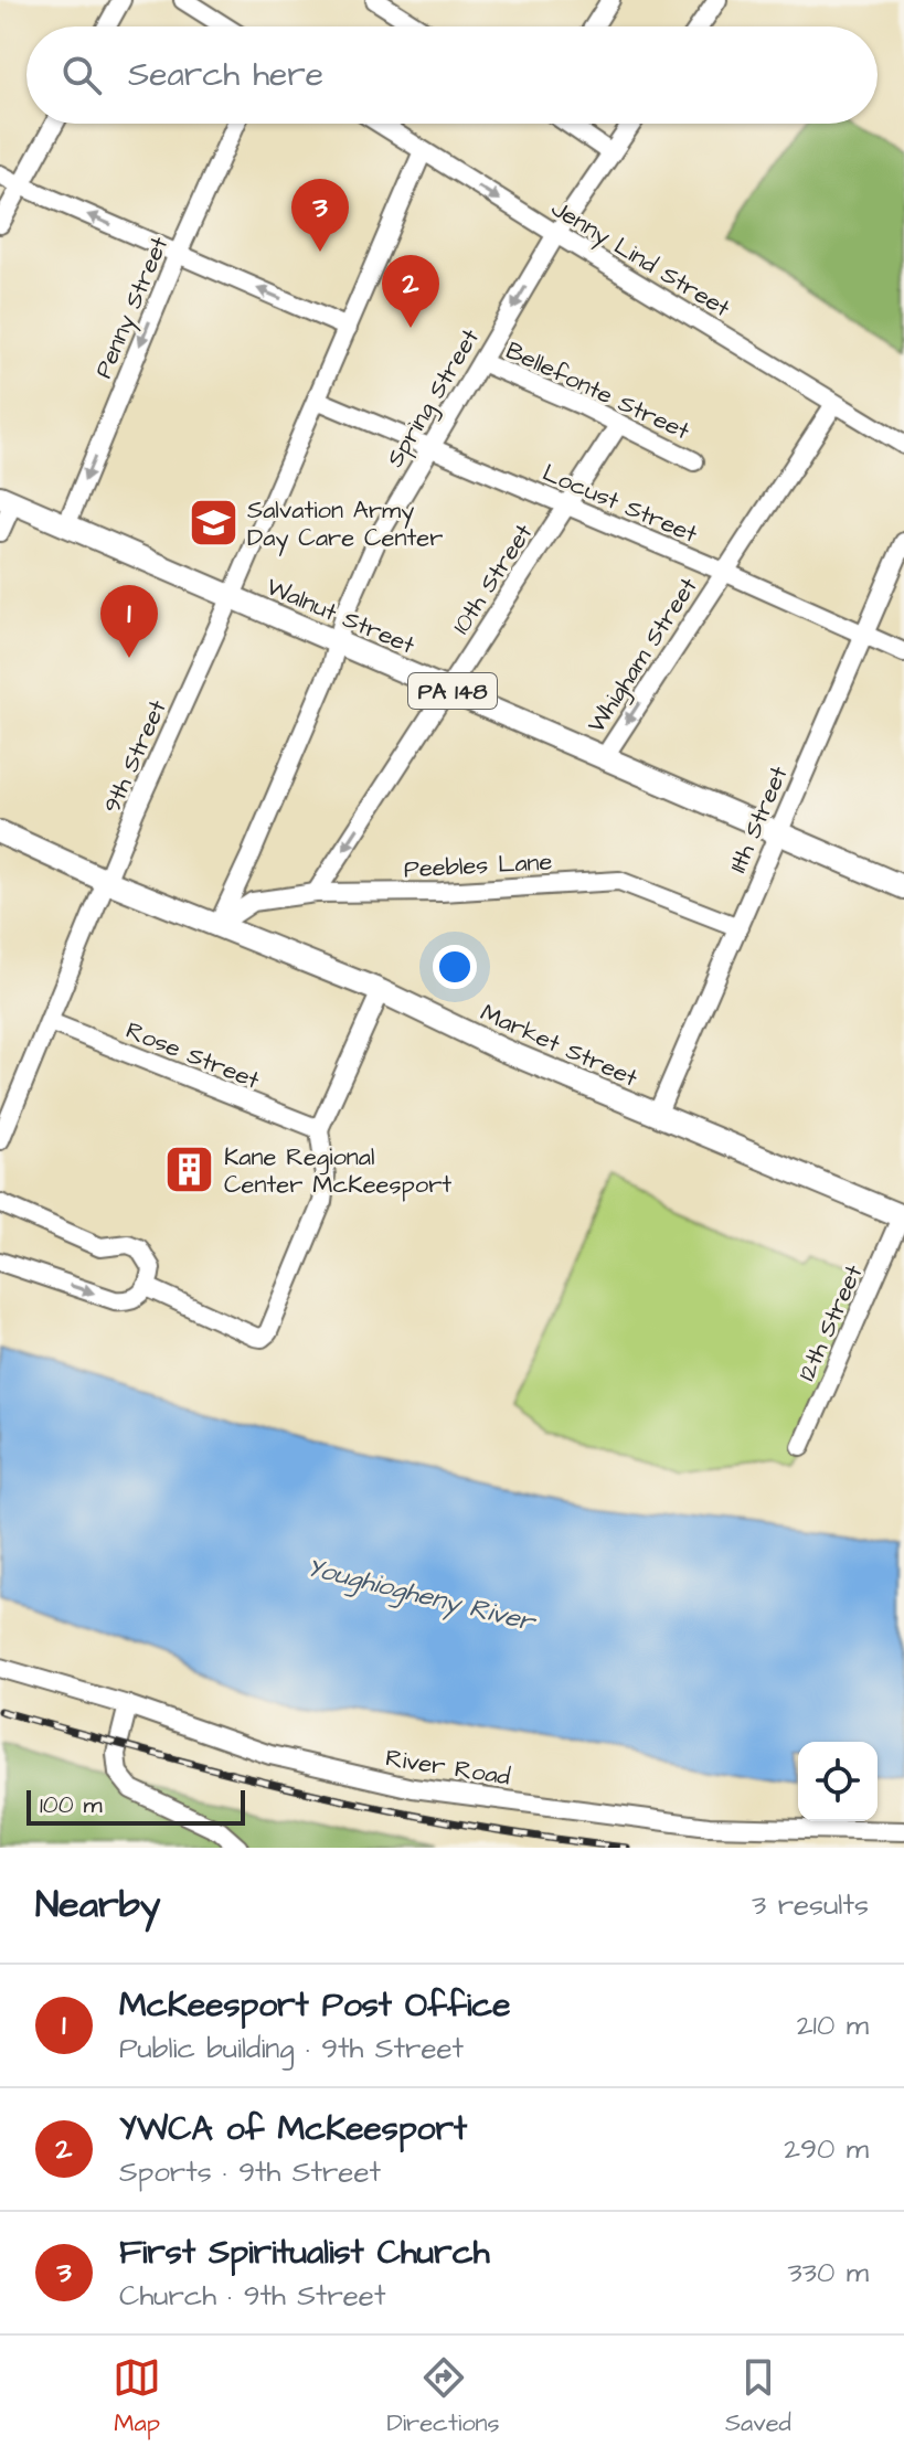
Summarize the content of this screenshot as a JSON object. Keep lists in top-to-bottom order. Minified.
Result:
{"streets":{"main road":["Walnut Street","PA 148","Market Street"],"street":["Jenny Lind Street","Penny Street","Bellefonte Street","Spring Street","Locust Street","10th Street","Whigham Street","9th Street","11th Street","Peebles Lane","Rose Street","12th Street","River Road"]},"crossings":[["Jenny Lind Street","Spring Street"],["Jenny Lind Street","Whigham Street"],["Jenny Lind Street","9th Street"],["Penny Street","Walnut Street"],["Bellefonte Street","Spring Street"],["Bellefonte Street","10th Street"],["Spring Street","Locust Street"],["Spring Street","Walnut Street"],["Spring Street","Peebles Lane"],["Spring Street","Market Street"],["Locust Street","10th Street"],["Locust Street","Whigham Street"],["Locust Street","9th Street"],["Locust Street","11th Street"],["10th Street","Walnut Street"],["10th Street","Peebles Lane"],["Walnut Street","Whigham Street"],["Walnut Street","9th Street"],["Walnut Street","11th Street"],["9th Street","Market Street"],["9th Street","Rose Street"],["11th Street","Peebles Lane"],["11th Street","Market Street"],["Peebles Lane","Market Street"],["Market Street","12th Street"]],"one_way":["Penny Street","10th Street","Whigham Street"],"water":["Youghiogheny River"],"places":{"school or university":["Salvation Army Day Care Center"],"building":["Kane Regional Center McKeesport"]},"scale_bar":"100 m","page":{"search":"Search here","pins":["3","2","1"],"scale":"100 m","heading":["Nearby","3 results"],"list":[{"mark":"1","name":"McKeesport Post Office","note":"Public building · 9th Street","value":"210 m"},{"mark":"2","name":"YWCA of McKeesport","note":"Sports · 9th Street","value":"290 m"},{"mark":"3","name":"First Spiritualist Church","note":"Church · 9th Street","value":"330 m"}],"nav":["Map","Directions","Saved"]}}
